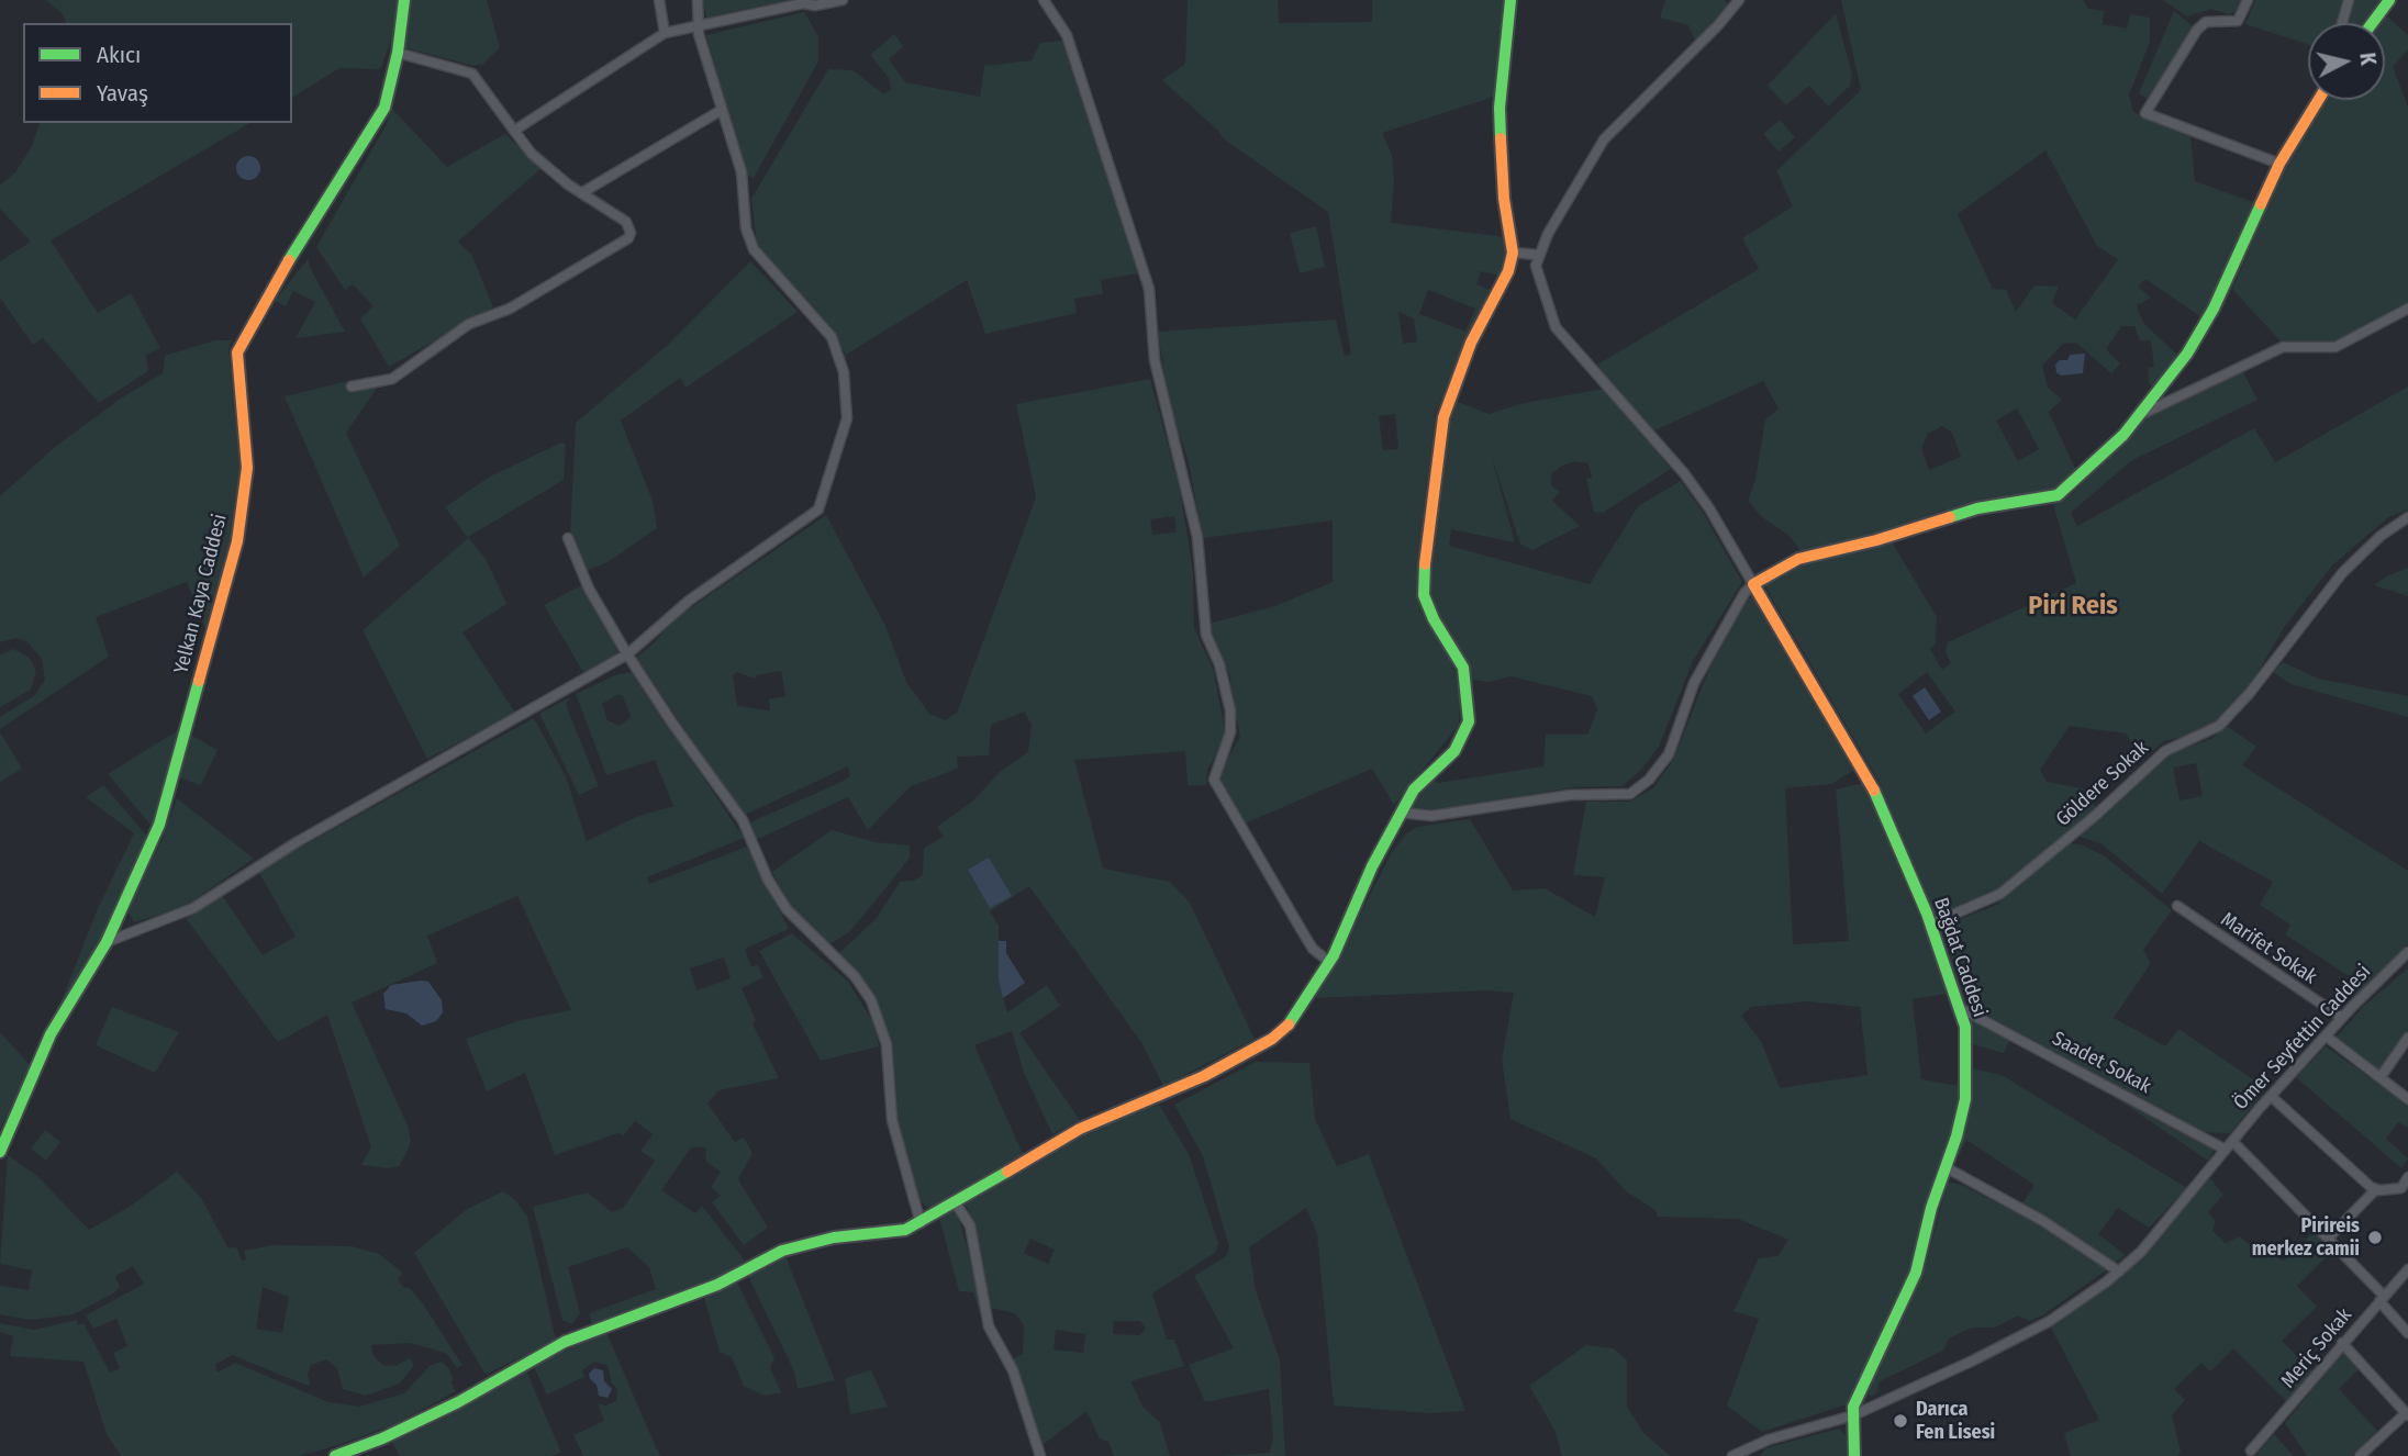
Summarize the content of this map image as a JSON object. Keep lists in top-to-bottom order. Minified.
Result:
{"streets":{"street":["Yelkan Kaya Caddesi","Göldere Sokak","Marifet Sokak","Bağdat Caddesi","Ömer Seyfettin Caddesi","Saadet Sokak","Meriç Sokak"]},"crossings":[["Göldere Sokak","Bağdat Caddesi"],["Marifet Sokak","Ömer Seyfettin Caddesi"],["Bağdat Caddesi","Ömer Seyfettin Caddesi"],["Bağdat Caddesi","Saadet Sokak"],["Ömer Seyfettin Caddesi","Saadet Sokak"],["Saadet Sokak","Meriç Sokak"]],"districts":["Piri Reis"],"places":["Pirireis merkez camii","Darıca Fen Lisesi"],"legend":["Akıcı","Yavaş"],"north":"right"}
